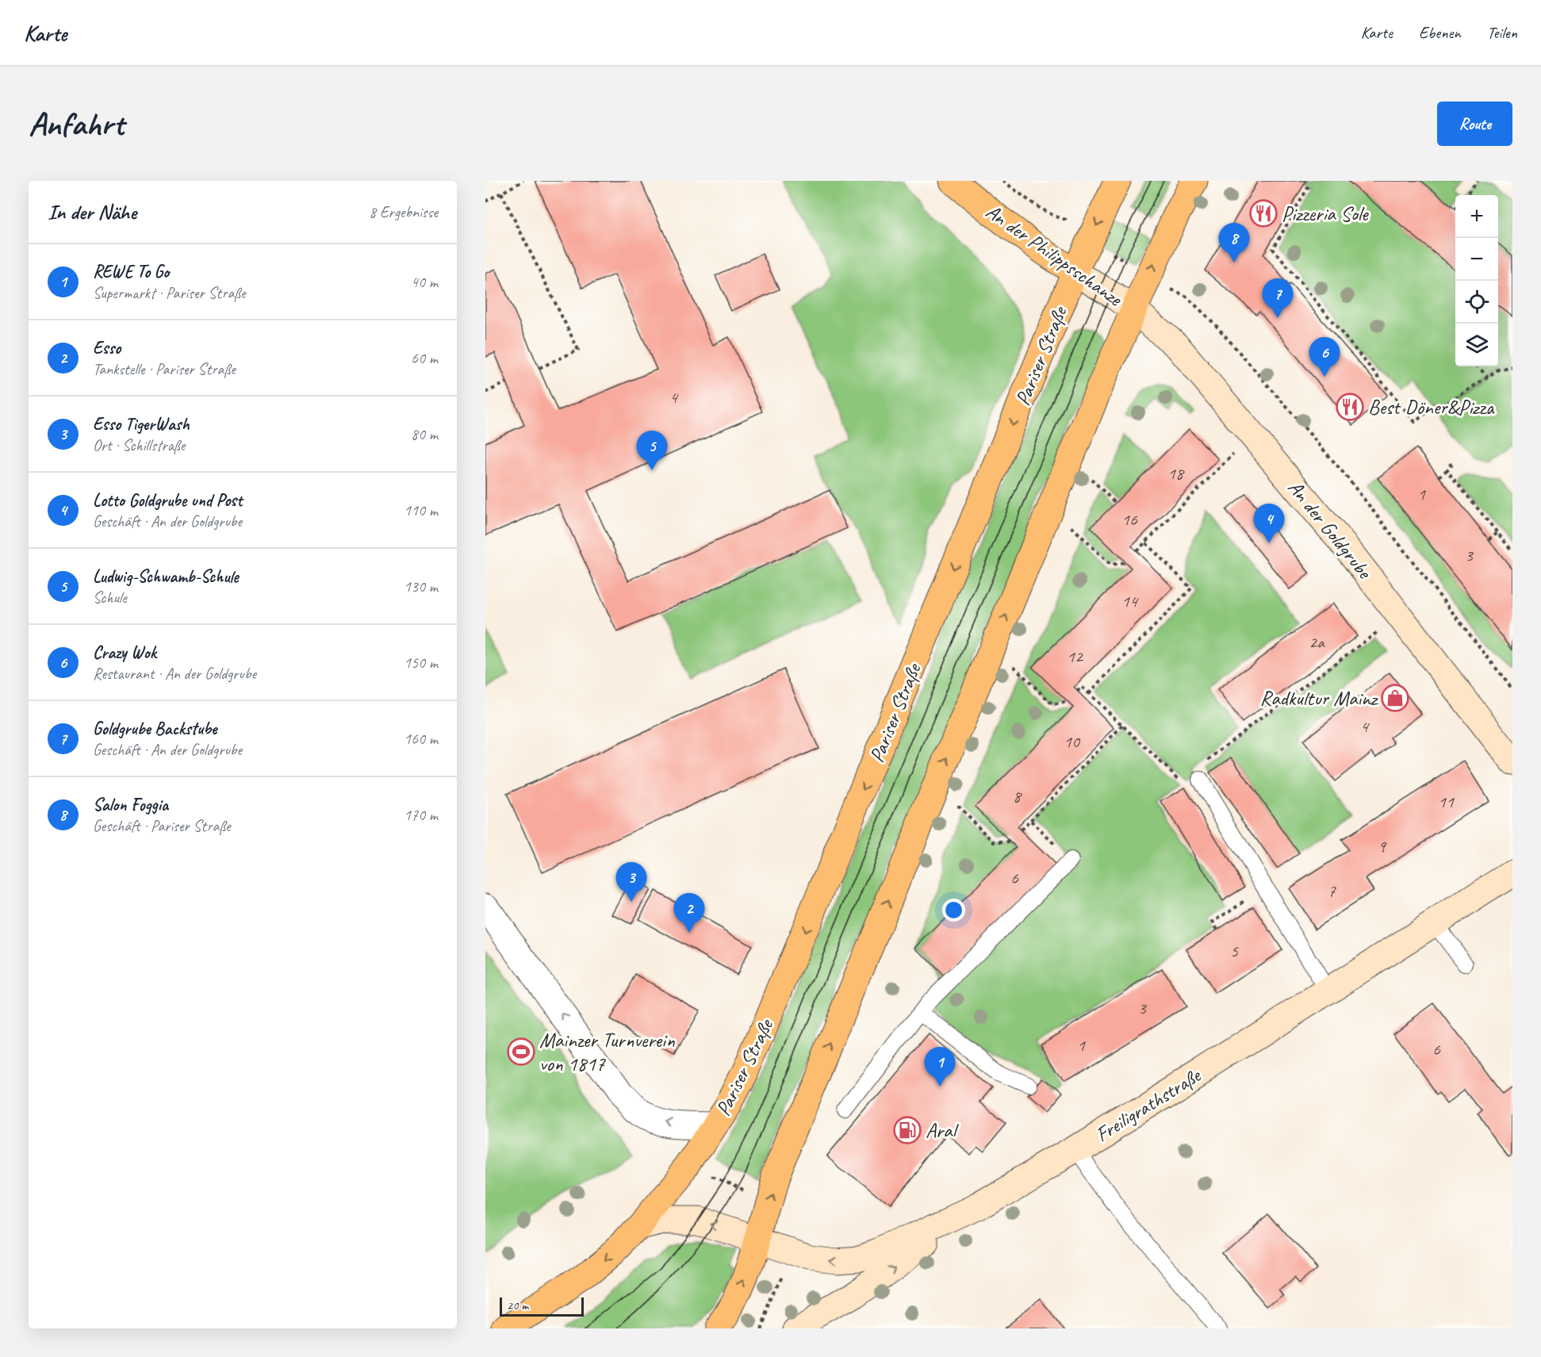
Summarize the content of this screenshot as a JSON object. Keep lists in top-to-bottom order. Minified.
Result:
{"streets":{"main road":["An der Philippsschanze","Pariser Straße"],"street":["An der Goldgrube","Freiligrathstraße"]},"crossings":[["An der Philippsschanze","Pariser Straße"],["An der Philippsschanze","An der Goldgrube"]],"places":{"restaurant":["Pizzeria Sole","Best Döner&Pizza"],"shop":["Radkultur Mainz"],"sports":["Mainzer Turnverein von 1817"],"fuel station":["Aral"]},"house_numbers":["4","18","1","16","3","14","2a","12","4","10","8","11","9","6","7","5","3","1","6"],"scale_bar":"20 m","page":{"header":"Karte","nav":["Karte","Ebenen","Teilen"],"buttons":"Route","title":"Anfahrt","heading":["In der Nähe","8 Ergebnisse"],"map_buttons":["+","−"],"pins":["8","7","6","5","4","3","2","1"],"list":[{"mark":"1","name":"REWE To Go","note":"Supermarkt · Pariser Straße","value":"40 m"},{"mark":"2","name":"Esso","note":"Tankstelle · Pariser Straße","value":"60 m"},{"mark":"3","name":"Esso TigerWash","note":"Ort · Schillstraße","value":"80 m"},{"mark":"4","name":"Lotto Goldgrube und Post","note":"Geschäft · An der Goldgrube","value":"110 m"},{"mark":"5","name":"Ludwig-Schwamb-Schule","note":"Schule","value":"130 m"},{"mark":"6","name":"Crazy Wok","note":"Restaurant · An der Goldgrube","value":"150 m"},{"mark":"7","name":"Goldgrube Backstube","note":"Geschäft · An der Goldgrube","value":"160 m"},{"mark":"8","name":"Salon Foggia","note":"Geschäft · Pariser Straße","value":"170 m"}],"scale":"20 m"}}
